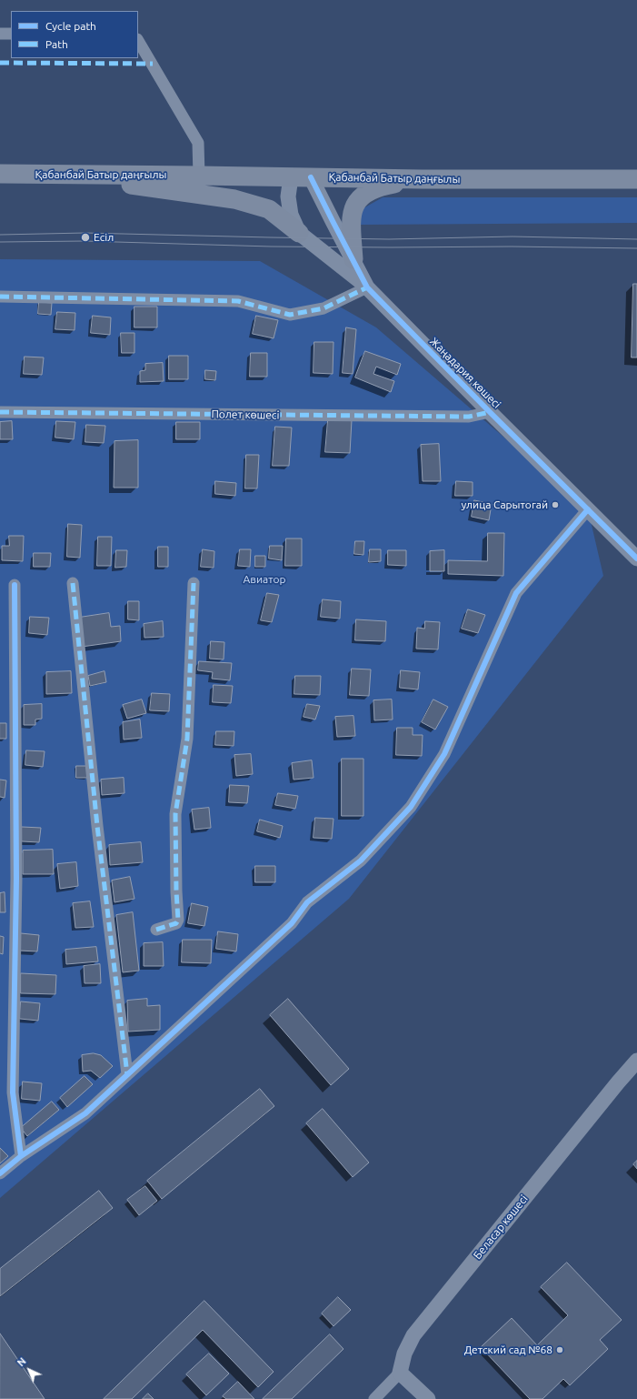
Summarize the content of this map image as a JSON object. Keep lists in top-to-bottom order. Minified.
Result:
{"streets":{"main road":["Қабанбай Батыр даңғылы"],"street":["Жаңадария көшесі","Полет көшесі","Беласар көшесі"]},"crossings":[["Қабанбай Батыр даңғылы","Жаңадария көшесі"],["Жаңадария көшесі","Полет көшесі"]],"parks":["Авиатор"],"places":["Есіл","улица Сарытогай","Детский сад №68"],"legend":["Cycle path","Path"],"north":"top left"}
